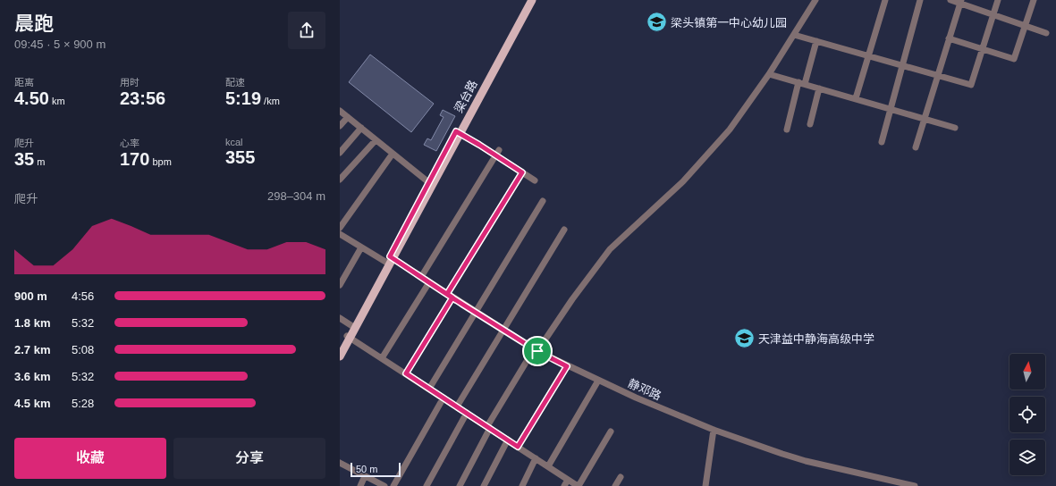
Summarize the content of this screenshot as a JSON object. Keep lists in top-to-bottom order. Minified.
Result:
{"streets":{"main road":["梁台路"],"street":["静邓路"]},"crossings":[["梁台路","静邓路"]],"places":{"school or university":["梁头镇第一中心幼儿园","天津益中静海高级中学"]},"scale_bar":"50 m","north":"top","page":{"heading":["晨跑","09:45 · 5 × 900 m"],"stats":[["距离","4.50 km"],["用时","23:56"],["配速","5:19 /km"],["爬升","35 m"],["心率","170 bpm"],["kcal","355"]],"chart":["爬升","298–304 m"],"list":[{"name":"900 m","note":"4:56"},{"name":"1.8 km","note":"5:32"},{"name":"2.7 km","note":"5:08"},{"name":"3.6 km","note":"5:32"},{"name":"4.5 km","note":"5:28"}],"buttons":["收藏","分享"],"scale":"50 m"}}
